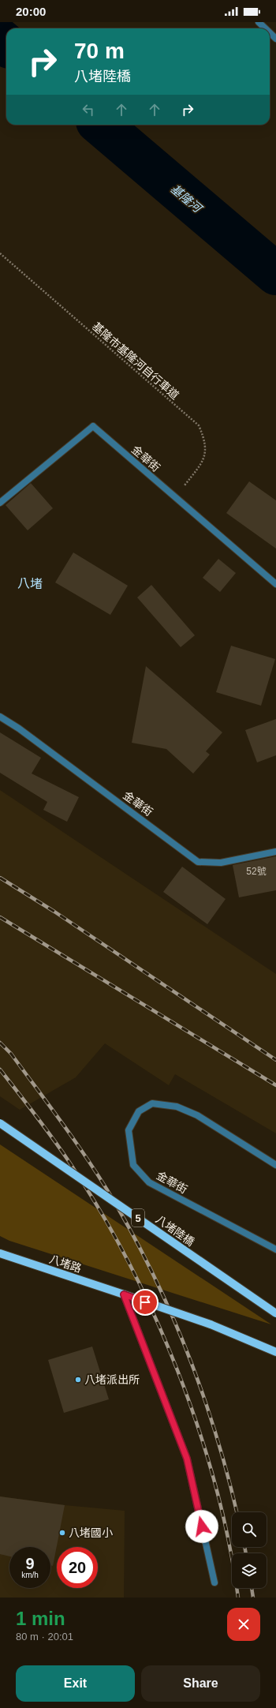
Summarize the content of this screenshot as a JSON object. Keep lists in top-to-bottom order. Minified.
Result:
{"streets":{"main road":["5","八堵陸橋","八堵路"],"street":["金華街"],"path":["基隆市基隆河自行車道"]},"crossings":[["基隆市基隆河自行車道","金華街"]],"districts":["八堵"],"water":["基隆河"],"places":["八堵派出所","八堵國小"],"house_numbers":["52號"],"page":{"status":"20:00","turn":["70 m","八堵陸橋"],"speed":"9 km/h","limit":"20","heading":["1 min","80 m · 20:01"],"buttons":["Exit","Share"]}}
